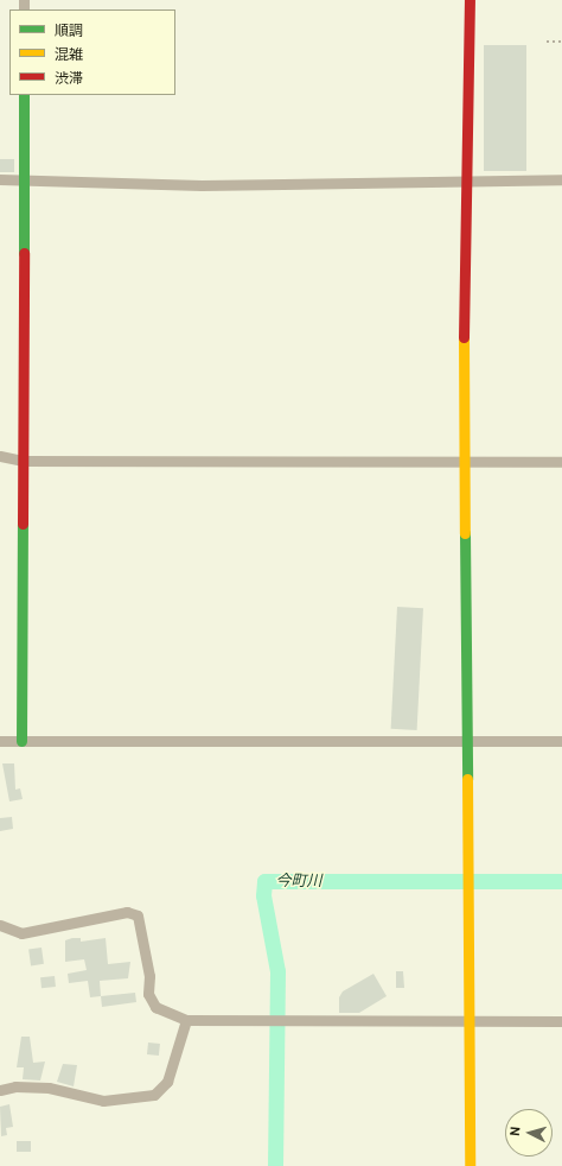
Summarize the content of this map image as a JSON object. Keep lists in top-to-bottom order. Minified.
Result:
{"water":["今町川"],"legend":["順調","混雑","渋滞"],"north":"left"}
